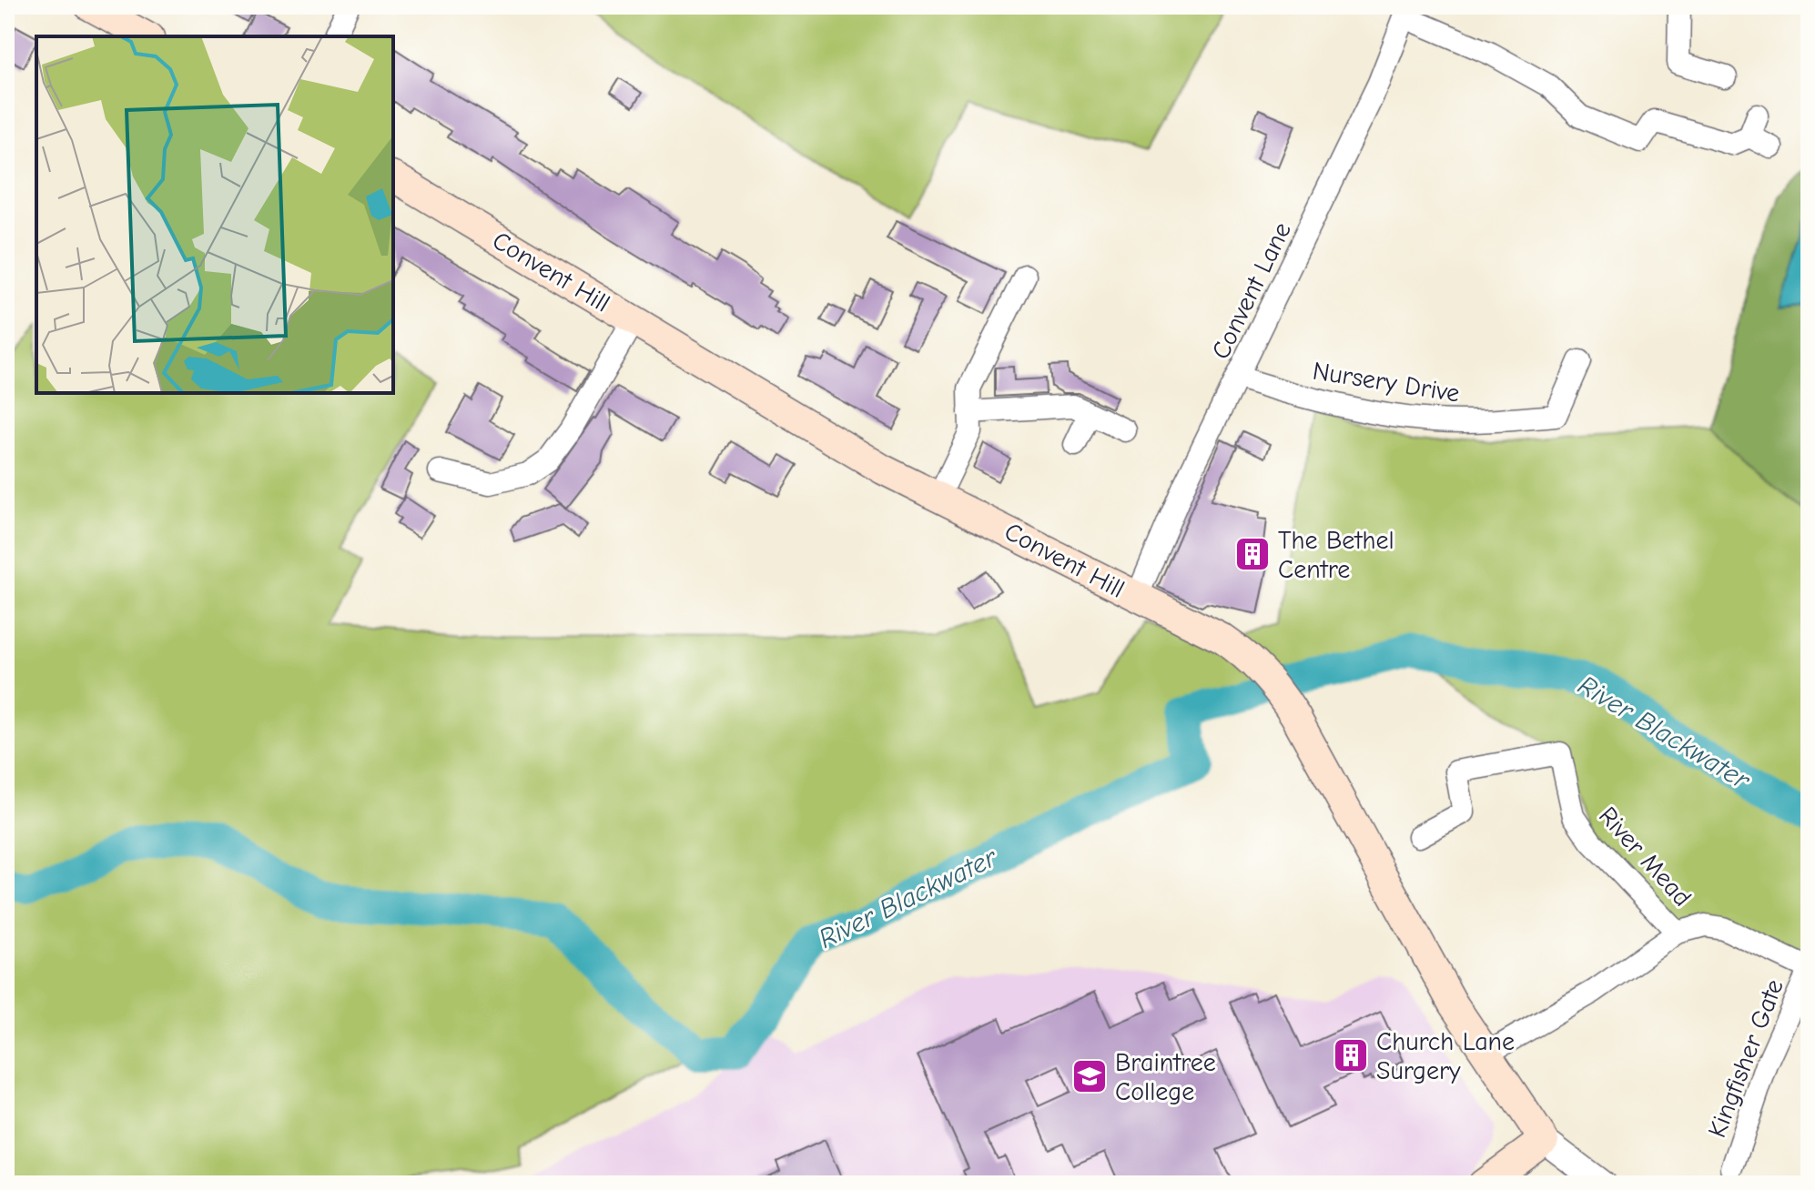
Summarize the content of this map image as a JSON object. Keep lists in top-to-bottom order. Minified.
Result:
{"streets":{"main road":["Convent Hill"],"street":["Convent Lane","Nursery Drive","River Mead","Kingfisher Gate"]},"crossings":[["Convent Hill","Convent Lane"],["Convent Hill","River Mead"],["Convent Lane","Nursery Drive"],["River Mead","Kingfisher Gate"]],"water":["River Blackwater"],"places":{"building":["The Bethel Centre","Church Lane Surgery"],"school or university":["Braintree College"]}}
